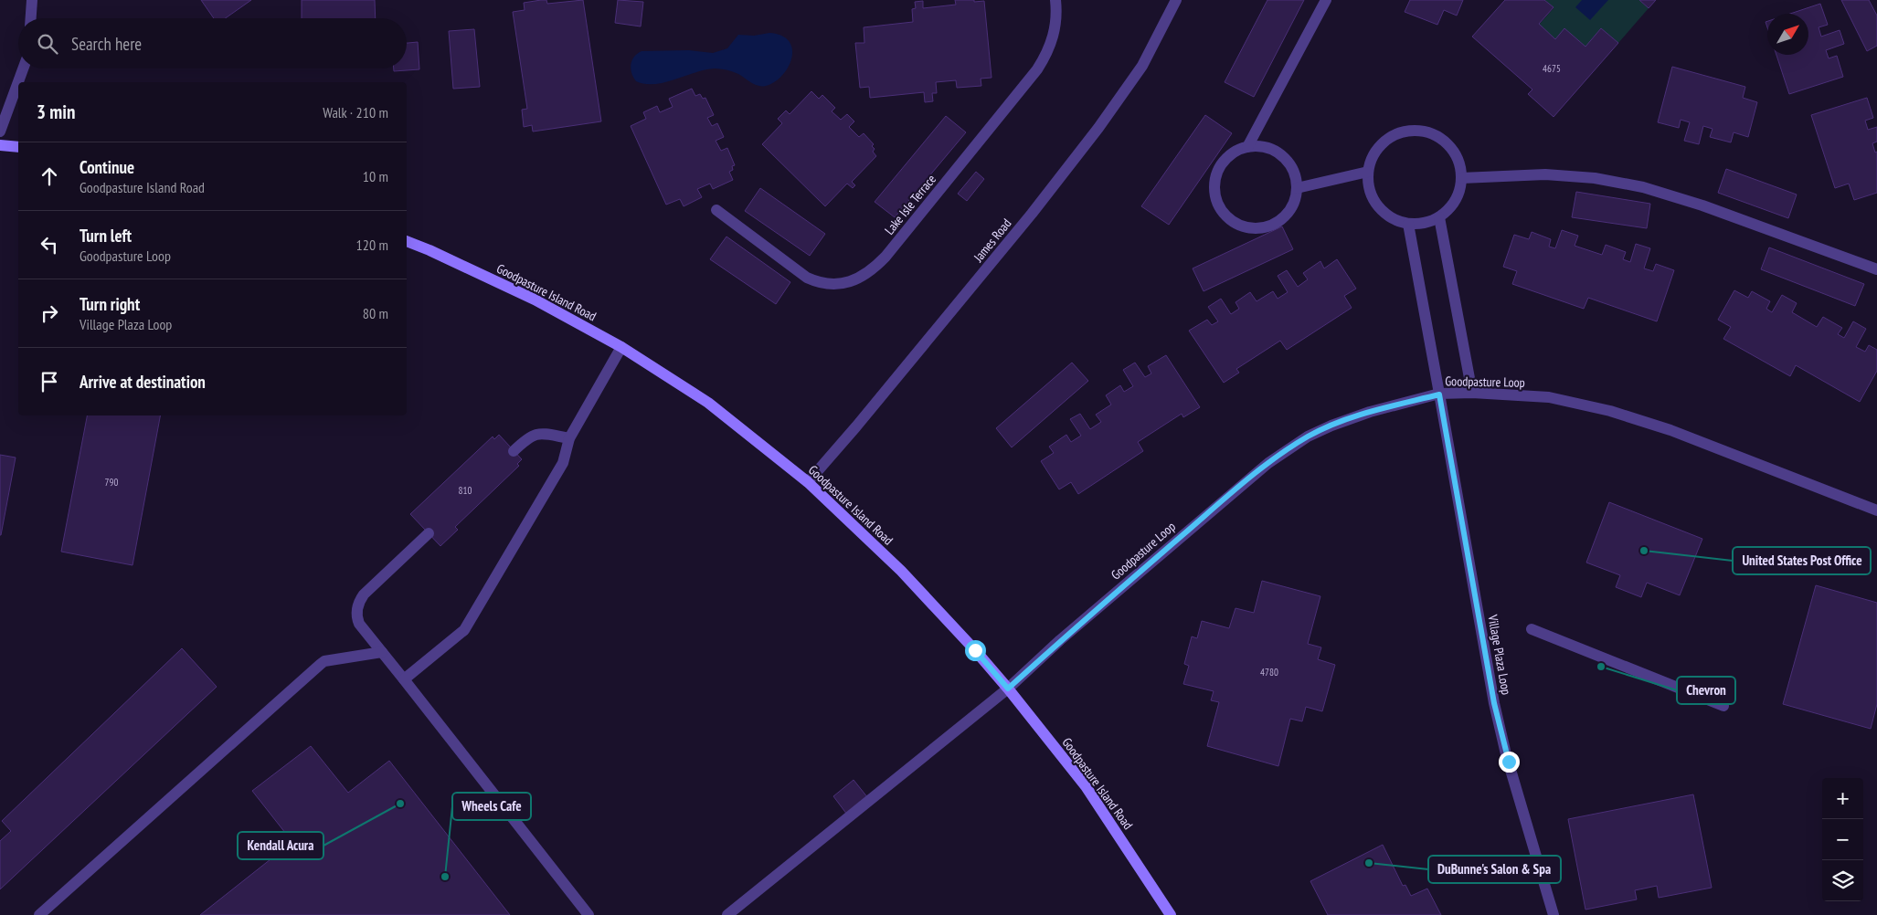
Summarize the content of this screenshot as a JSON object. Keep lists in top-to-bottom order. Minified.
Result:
{"streets":{"main road":["Goodpasture Island Road"],"street":["Lake Isle Terrace","James Road","Goodpasture Loop","Village Plaza Loop"]},"crossings":[["James Road","Goodpasture Island Road"],["Goodpasture Island Road","Goodpasture Loop"],["Goodpasture Loop","Village Plaza Loop"]],"places":["United States Post Office","Chevron","Kendall Acura","DuBunne's Salon & Spa","Wheels Cafe"],"house_numbers":["4675","790","810","4780"],"north":"top right","page":{"search":"Search here","heading":["3 min","Walk · 210 m"],"list":[["Continue","Goodpasture Island Road","10 m"],["Turn left","Goodpasture Loop","120 m"],["Turn right","Village Plaza Loop","80 m"],"Arrive at destination"],"map_buttons":["+","−"]}}
